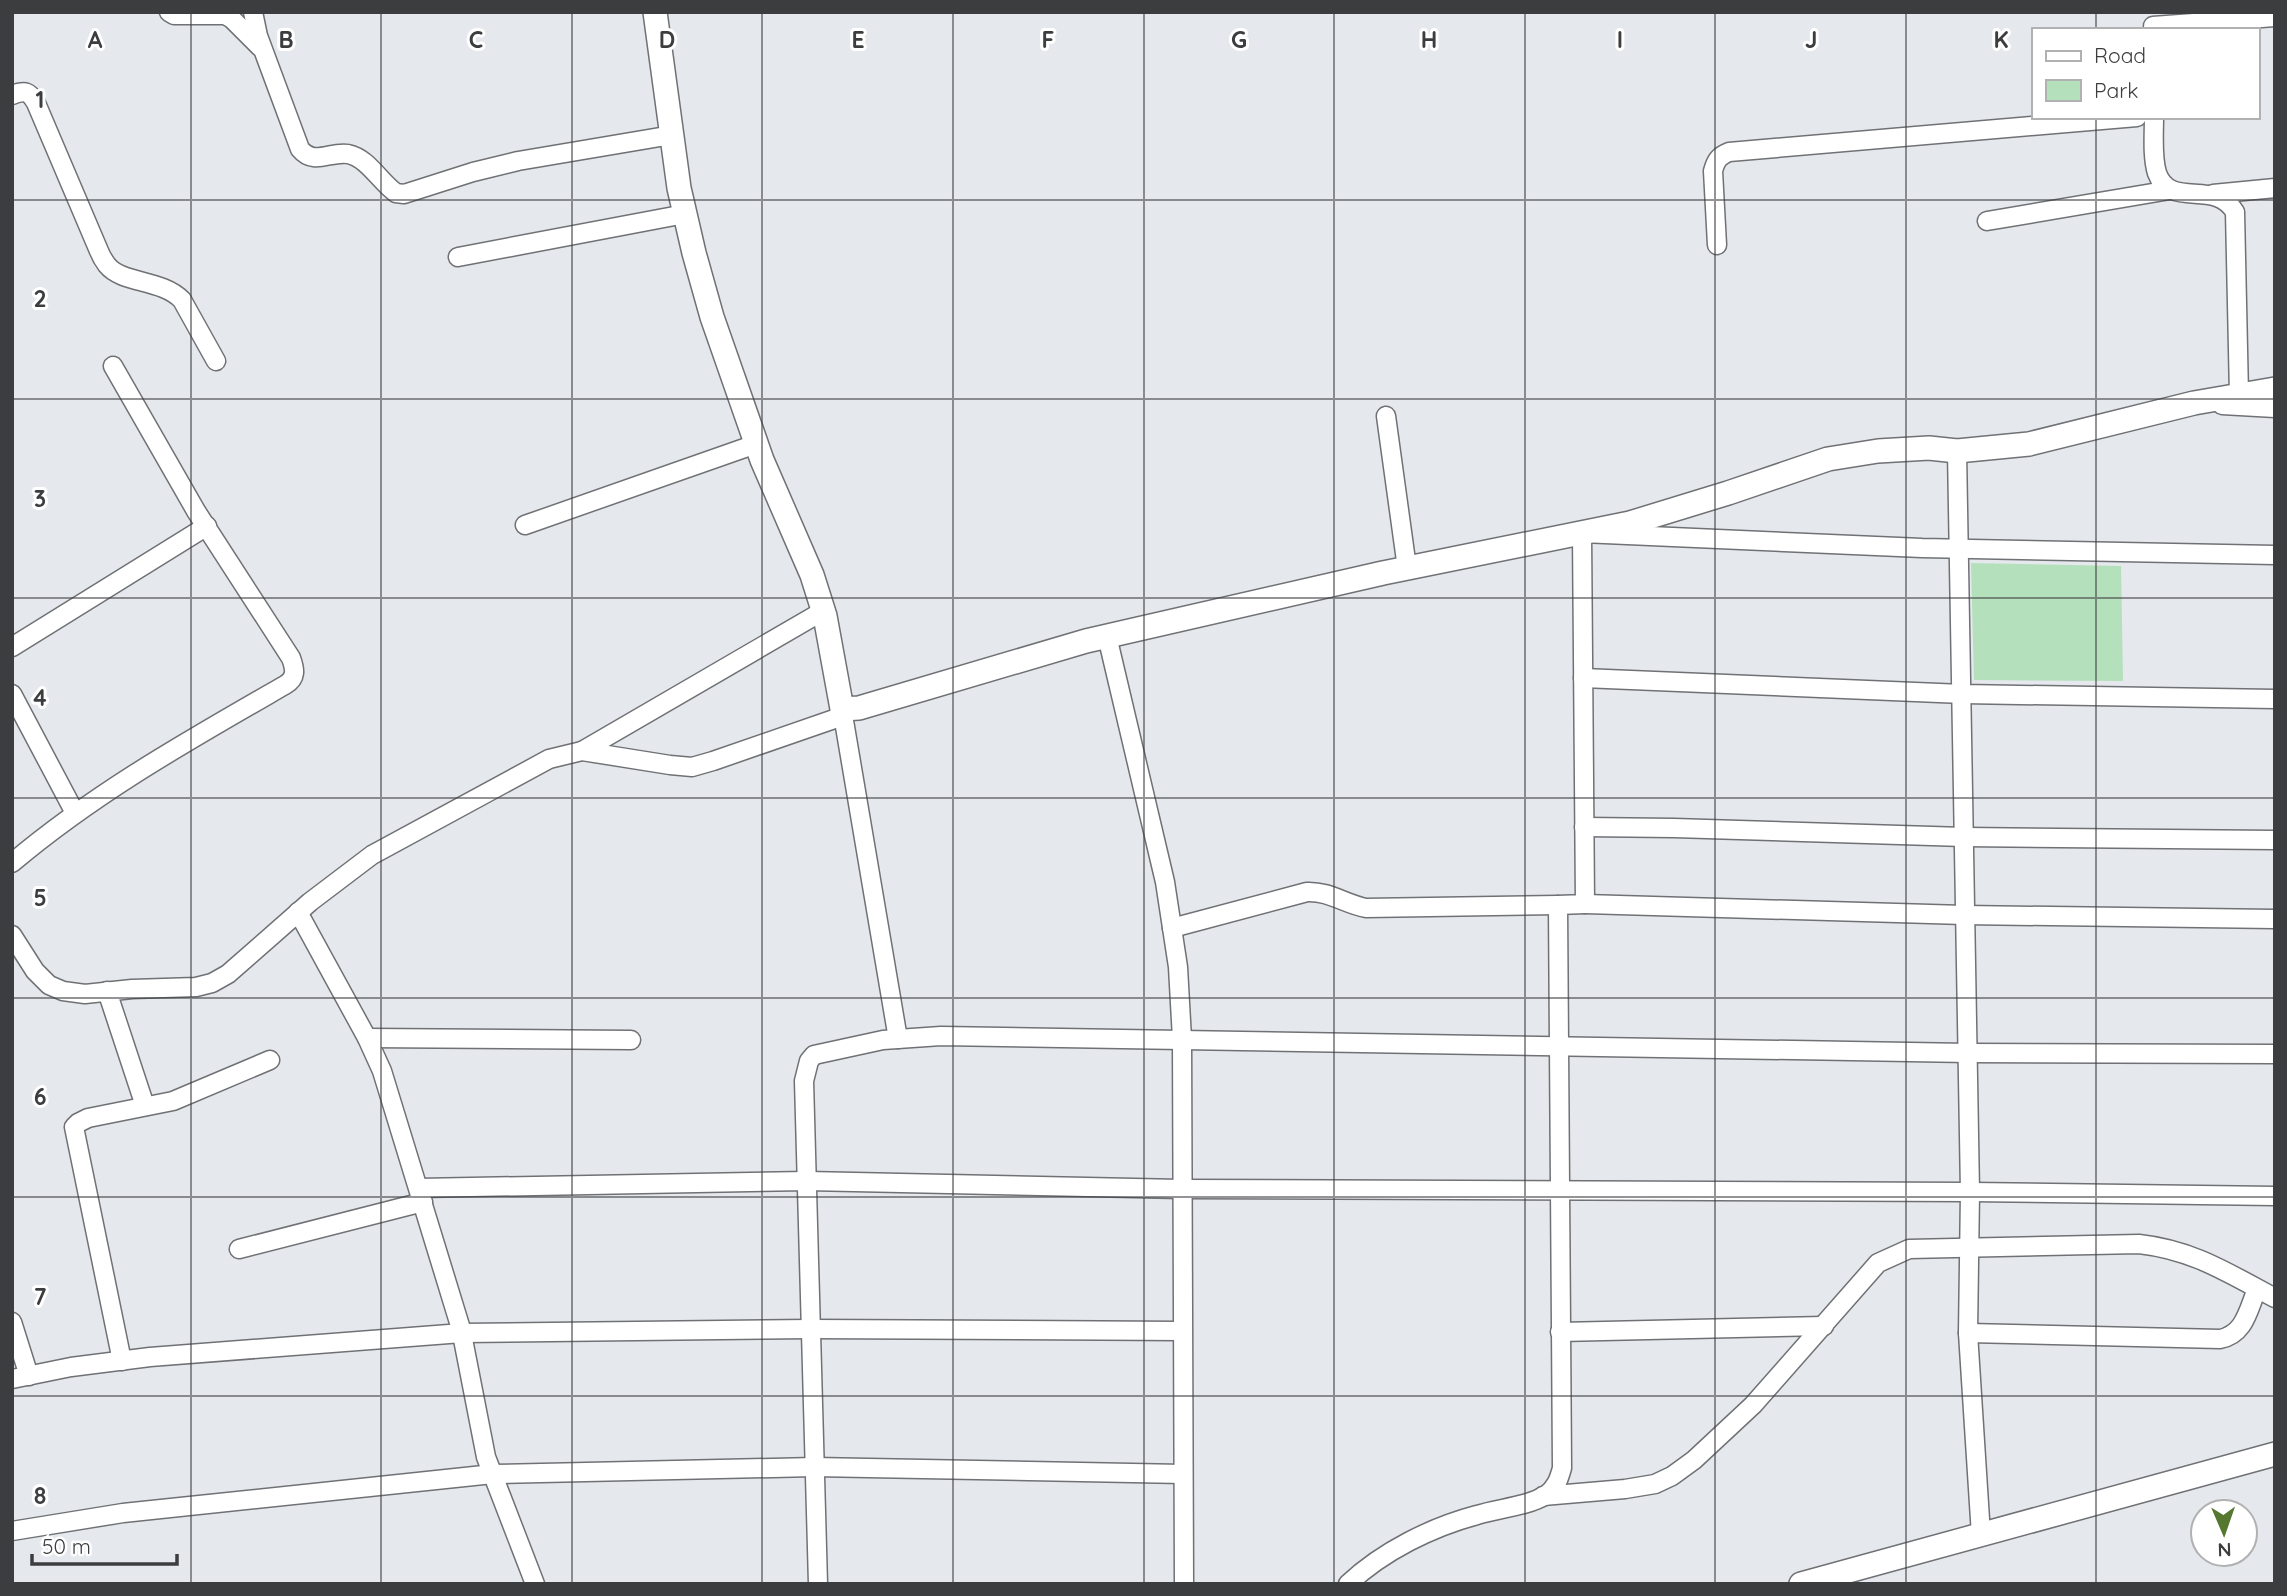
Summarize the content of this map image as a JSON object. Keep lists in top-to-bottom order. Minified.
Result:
{"legend":["Road","Park"],"scale_bar":"50 m","north":"bottom","grid":{"columns":["A","B","C","D","E","F","G","H","I","J","K"],"rows":["1","2","3","4","5","6","7","8"]}}
